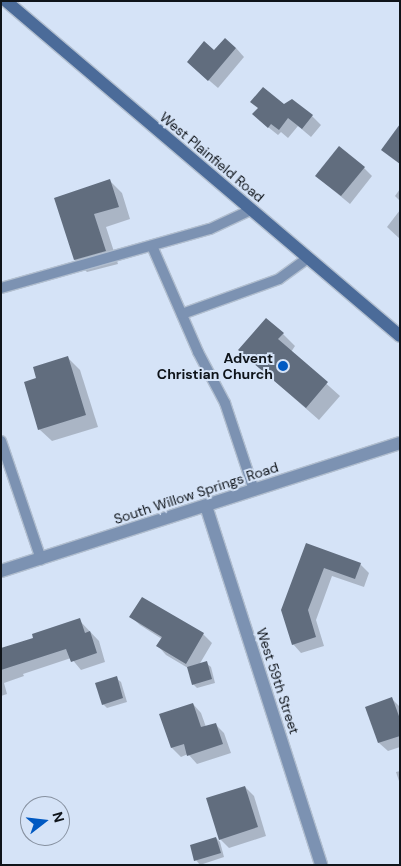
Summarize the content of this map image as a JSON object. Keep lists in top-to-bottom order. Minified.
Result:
{"streets":{"main road":["West Plainfield Road"],"street":["South Willow Springs Road","West 59th Street"]},"crossings":[["South Willow Springs Road","West 59th Street"]],"places":["Advent Christian Church"],"north":"right"}
